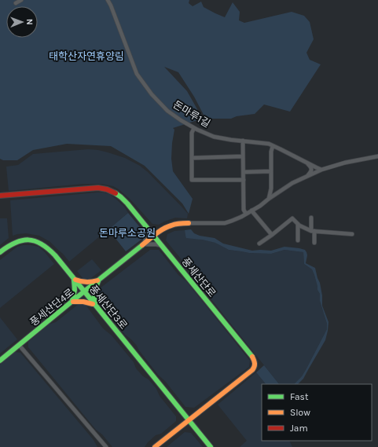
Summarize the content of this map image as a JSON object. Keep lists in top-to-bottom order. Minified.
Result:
{"streets":{"street":["돈마루1길","풍세산단로","풍세산단4로","풍세산단3로"]},"crossings":[["풍세산단로","풍세산단4로"],["풍세산단로","풍세산단3로"],["풍세산단4로","풍세산단3로"]],"parks":["태학산자연휴양림","돈마루소공원"],"legend":["Fast","Slow","Jam"],"north":"right"}
